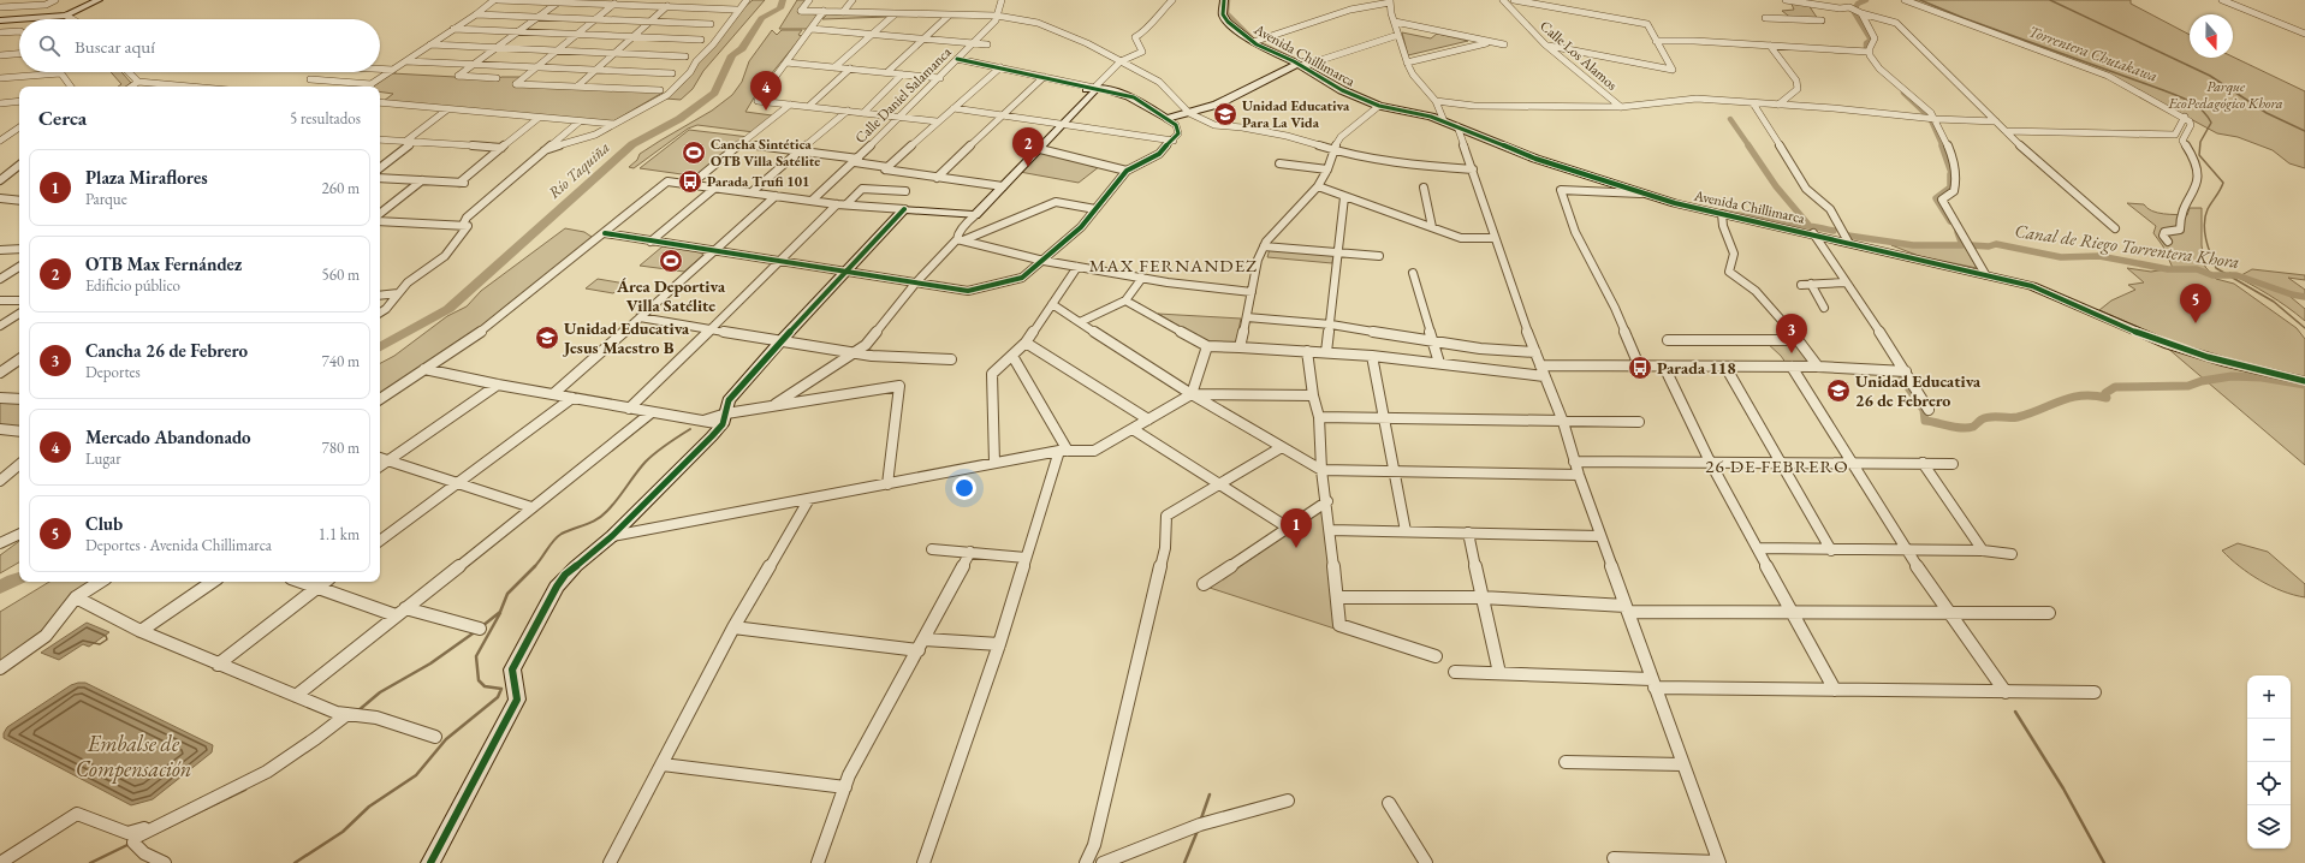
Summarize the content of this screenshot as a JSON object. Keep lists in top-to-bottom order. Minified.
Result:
{"streets":{"street":["Avenida Chillimarca","Calle Los Alamos","Calle Daniel Salamanca"]},"districts":["MAX FERNANDEZ","26 DE FEBRERO"],"water":["Torrentera Chutakawa","Río Taquiña","Canal de Riego Torrentera Khora","Embalse de Compensación"],"parks":["Parque EcoPedagógico Khora"],"places":{"school or university":["Unidad Educativa Para La Vida","Unidad Educativa Jesus Maestro B","Unidad Educativa 26 de Febrero"],"sports":["Cancha Sintética OTB Villa Satélite","Área Deportiva Villa Satélite"],"bus stop":["Parada Trufi 101","Parada 118"]},"north":"bottom","page":{"search":"Buscar aquí","pins":["4","2","5","3","1"],"heading":["Cerca","5 resultados"],"list":[{"mark":"1","name":"Plaza Miraflores","note":"Parque","value":"260 m"},{"mark":"2","name":"OTB Max Fernández","note":"Edificio público","value":"560 m"},{"mark":"3","name":"Cancha 26 de Febrero","note":"Deportes","value":"740 m"},{"mark":"4","name":"Mercado Abandonado","note":"Lugar","value":"780 m"},{"mark":"5","name":"Club","note":"Deportes · Avenida Chillimarca","value":"1.1 km"}],"map_buttons":["+","−"]}}
